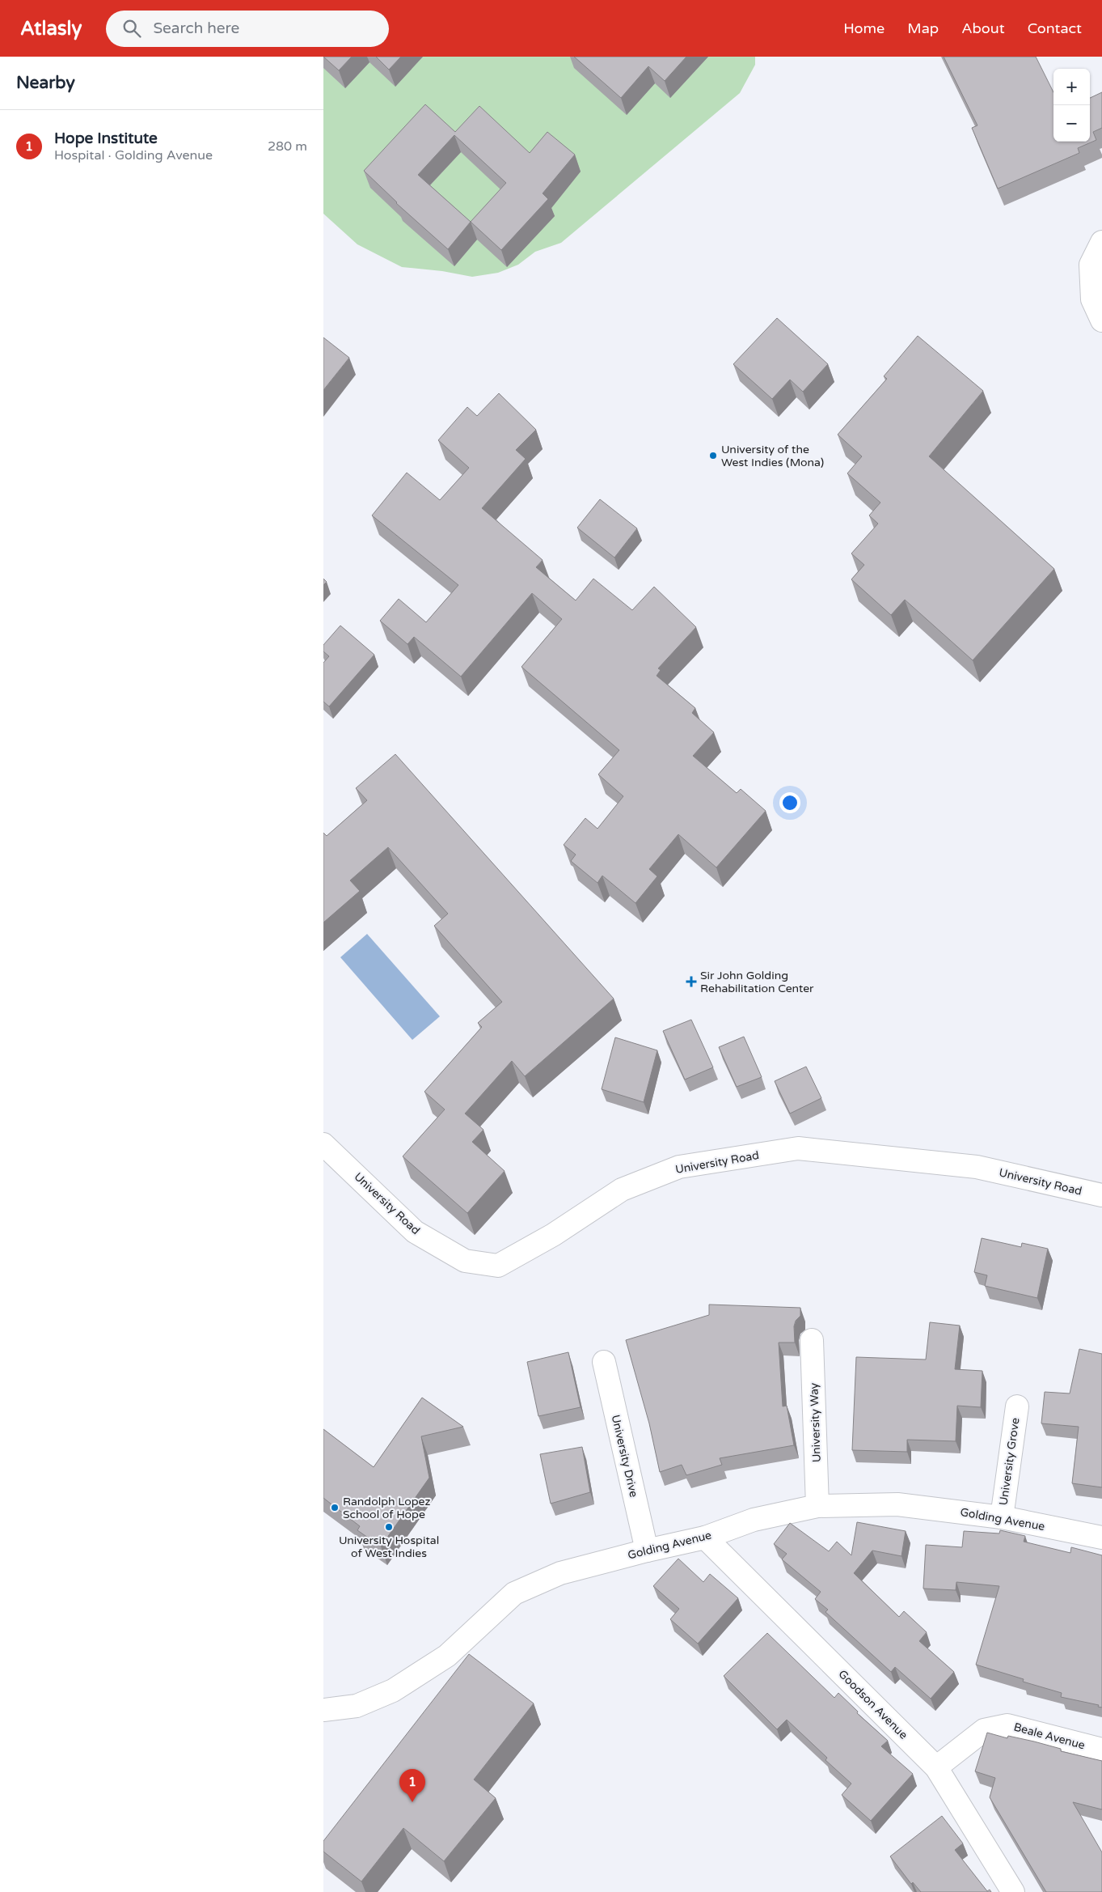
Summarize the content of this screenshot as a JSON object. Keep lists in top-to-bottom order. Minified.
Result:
{"streets":{"street":["University Road","University Way","University Drive","University Grove","Golding Avenue","Goodson Avenue","Beale Avenue"]},"crossings":[["University Way","Golding Avenue"],["University Drive","Golding Avenue"],["University Grove","Golding Avenue"],["Golding Avenue","Goodson Avenue"],["Goodson Avenue","Beale Avenue"]],"places":{"other":["University of the West Indies (Mona)","Randolph Lopez School of Hope","University Hospital of West Indies"],"health":["Sir John Golding Rehabilitation Center"]},"page":{"header":"Atlasly","search":"Search here","nav":["Home","Map","About","Contact"],"heading":"Nearby","map_buttons":["+","−"],"list":[{"mark":"1","name":"Hope Institute","note":"Hospital · Golding Avenue","value":"280 m"}],"pins":"1"}}
